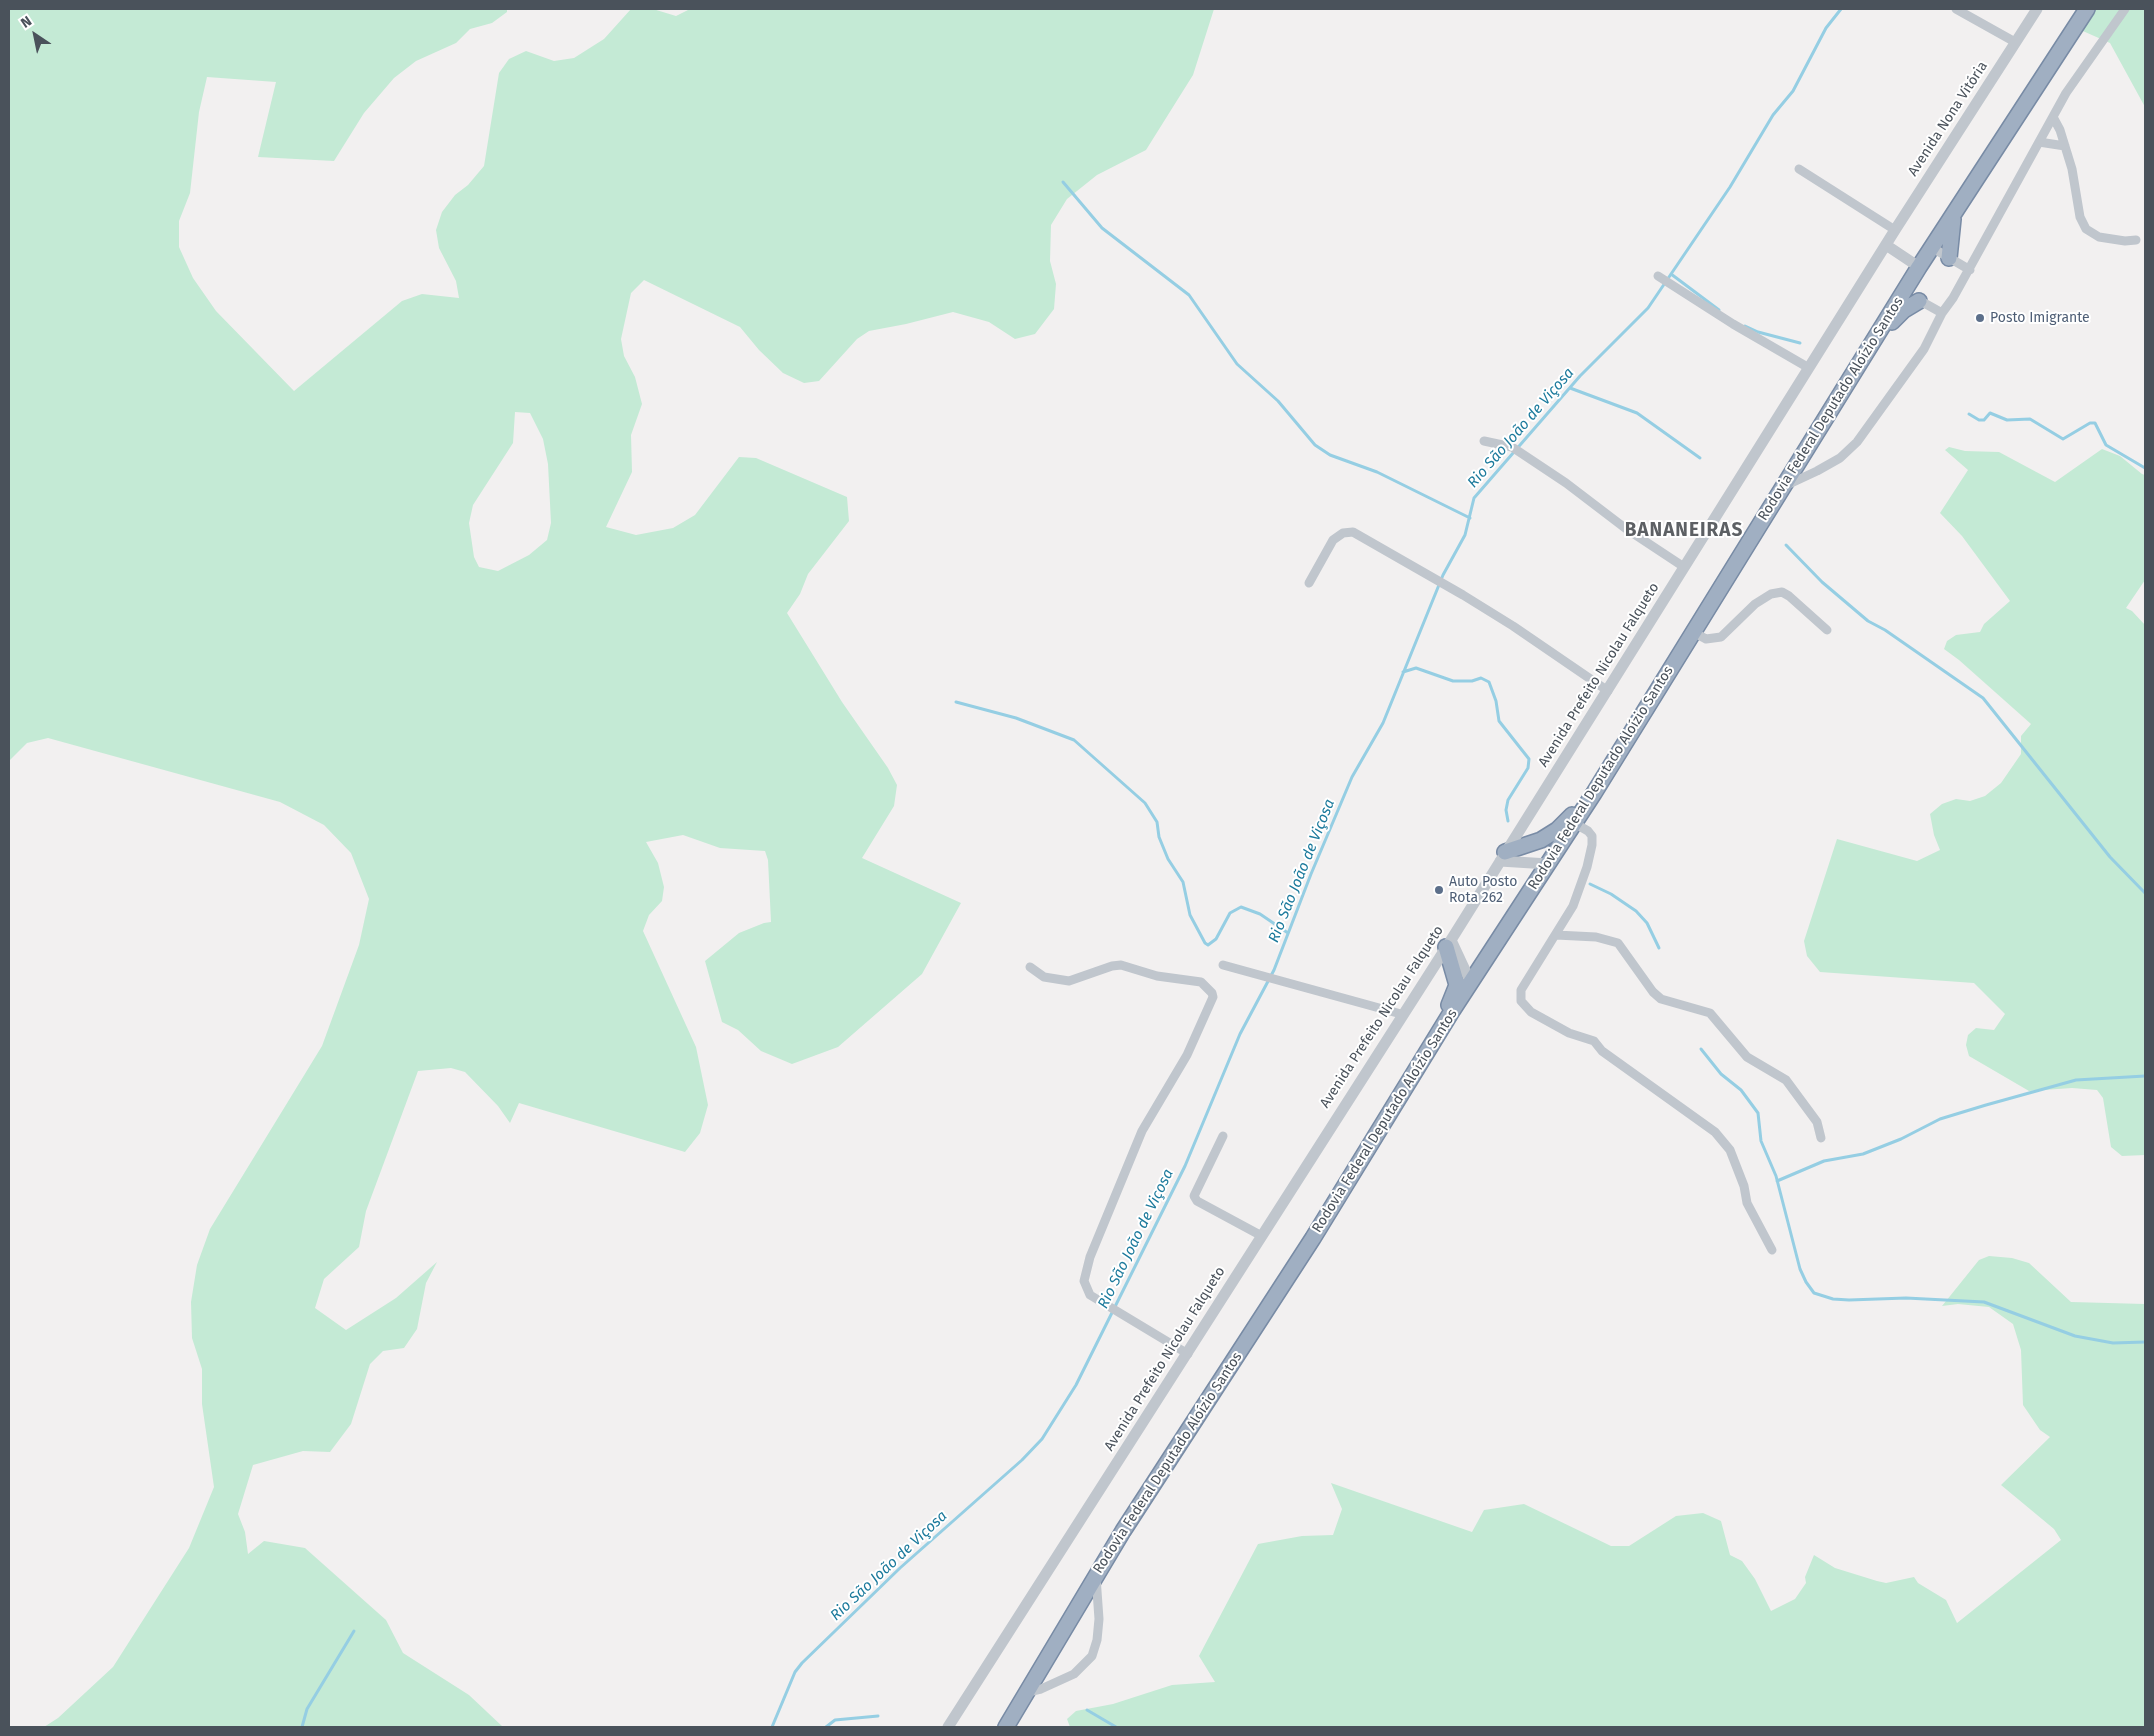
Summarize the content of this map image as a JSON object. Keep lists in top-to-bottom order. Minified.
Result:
{"streets":{"highway":["Rodovia Federal Deputado Aloízio Santos"],"street":["Avenida Nona Vitória","Avenida Prefeito Nicolau Falqueto"]},"crossings":[["Avenida Nona Vitória","Avenida Prefeito Nicolau Falqueto"]],"districts":["BANANEIRAS"],"water":["Rio São João de Viçosa"],"places":["Posto Imigrante","Auto Posto Rota 262"],"north":"top left"}
